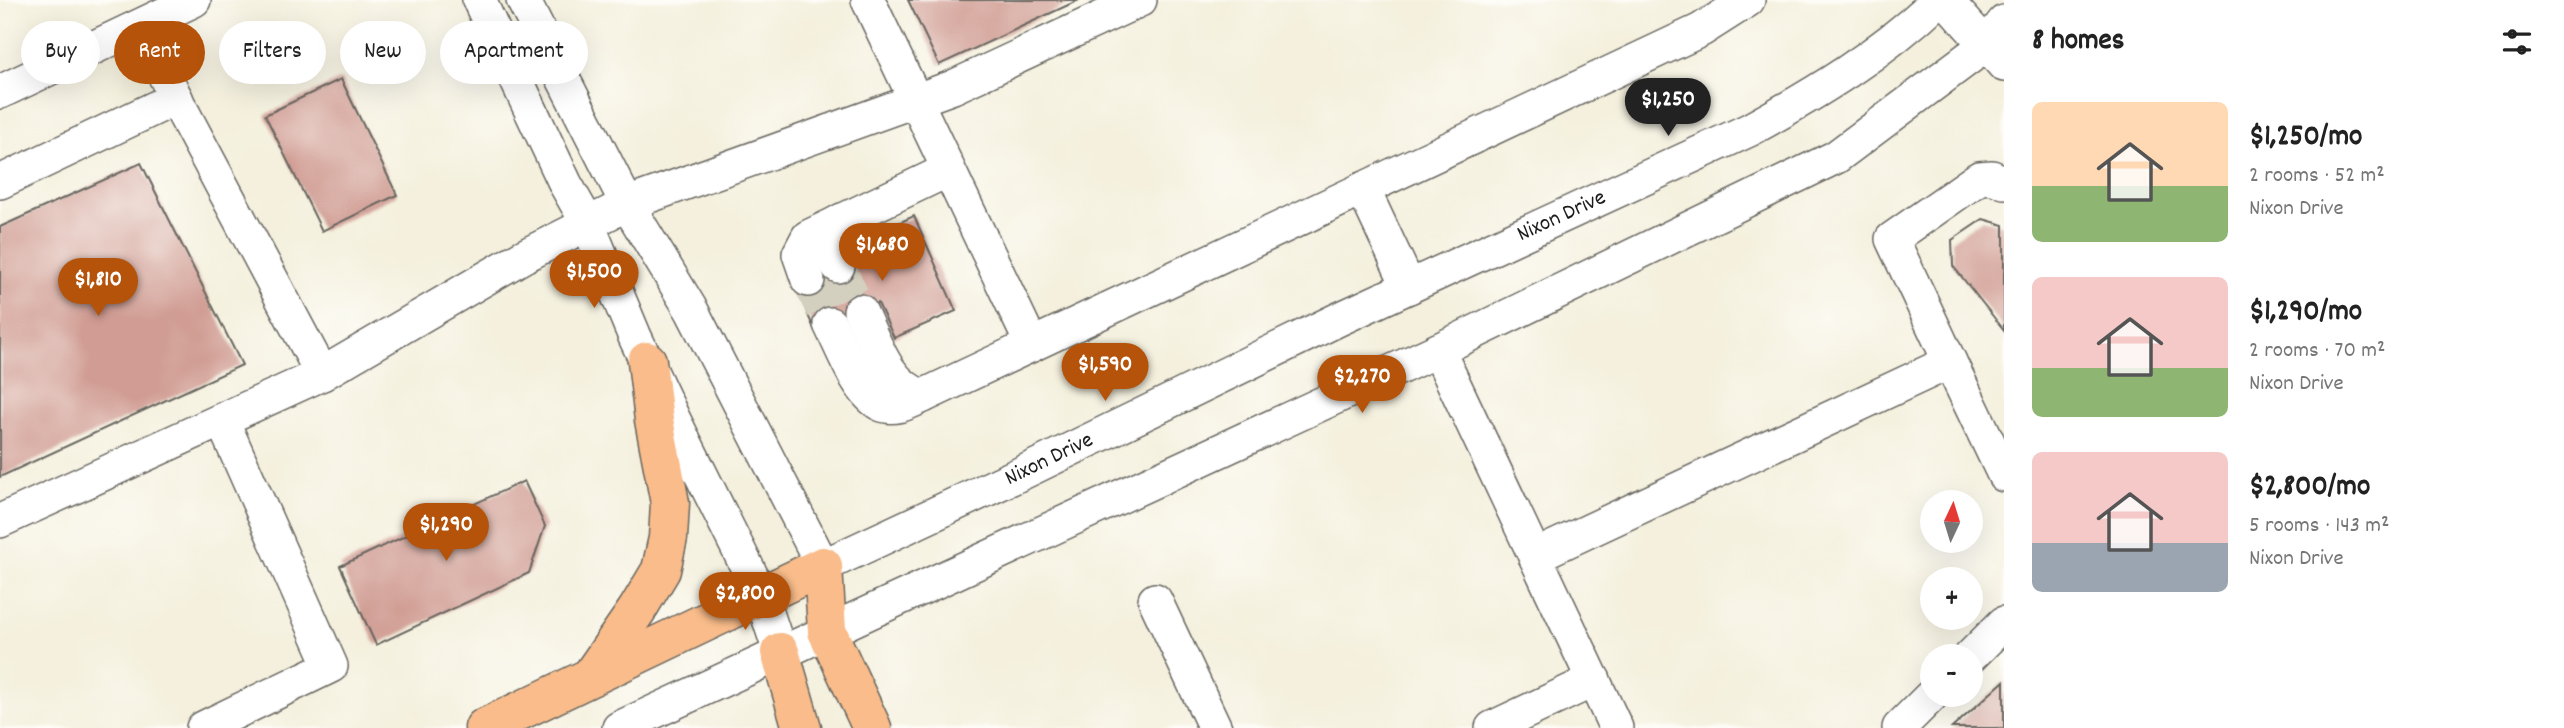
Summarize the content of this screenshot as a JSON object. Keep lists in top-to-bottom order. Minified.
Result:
{"streets":{"main road":["Nixon Drive"]},"north":"top","page":{"heading":"8 homes","chip":["Buy","Rent","Filters","New","Apartment"],"price":["$1,250","$1,680","$1,500","$1,810","$1,590","$2,270","$1,290","$2,800"],"list":[{"name":"$1,250/mo","note":"2 rooms · 52 m² · Nixon Drive"},{"name":"$1,290/mo","note":"2 rooms · 70 m² · Nixon Drive"},{"name":"$2,800/mo","note":"5 rooms · 143 m² · Nixon Drive"}],"map_buttons":["+","−"]}}
